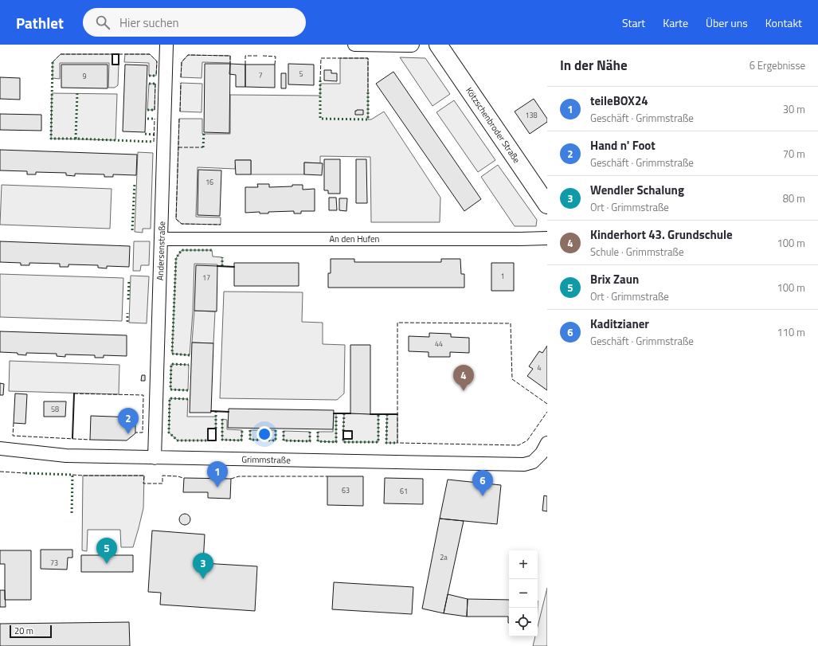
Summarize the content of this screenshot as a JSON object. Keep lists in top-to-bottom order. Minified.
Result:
{"streets":{"street":["Kötzschenbroder Straße","An den Hufen","Andersenstraße","Grimmstraße"]},"crossings":[["An den Hufen","Andersenstraße"],["Andersenstraße","Grimmstraße"]],"house_numbers":["5","7","9","138","16","1","17","44","4","58","63","61","2a","73"],"scale_bar":"20 m","page":{"header":"Pathlet","search":"Hier suchen","nav":["Start","Karte","Über uns","Kontakt"],"heading":["In der Nähe","6 Ergebnisse"],"list":[{"mark":"1","name":"teileBOX24","note":"Geschäft · Grimmstraße","value":"30 m"},{"mark":"2","name":"Hand n' Foot","note":"Geschäft · Grimmstraße","value":"70 m"},{"mark":"3","name":"Wendler Schalung","note":"Ort · Grimmstraße","value":"80 m"},{"mark":"4","name":"Kinderhort 43. Grundschule","note":"Schule · Grimmstraße","value":"100 m"},{"mark":"5","name":"Brix Zaun","note":"Ort · Grimmstraße","value":"100 m"},{"mark":"6","name":"Kaditzianer","note":"Geschäft · Grimmstraße","value":"110 m"}],"pins":["4","2","1","6","5","3"],"map_buttons":["+","−"],"scale":"20 m"}}
